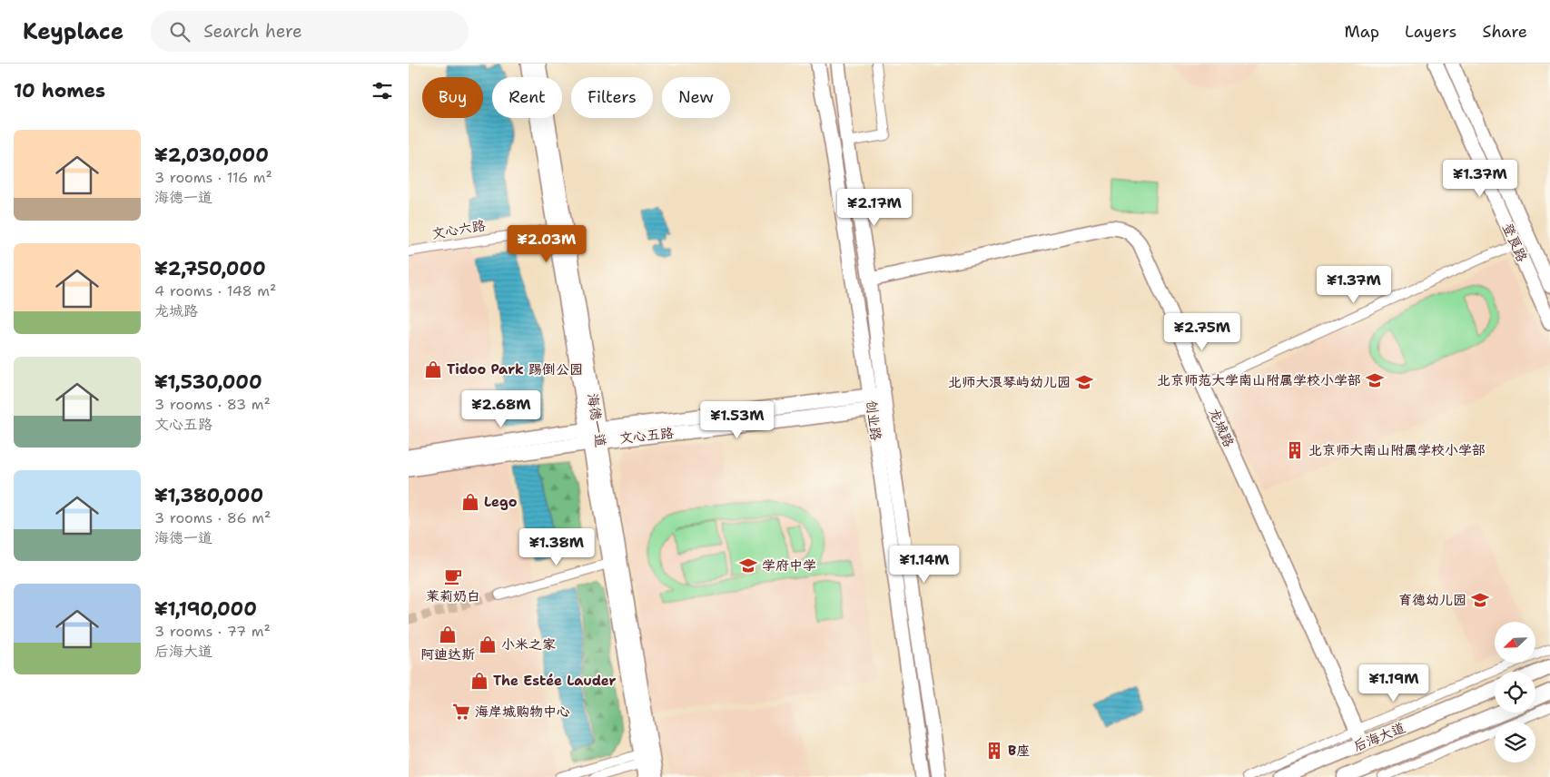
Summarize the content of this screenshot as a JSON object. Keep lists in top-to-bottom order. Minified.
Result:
{"streets":{"main road":["后海大道"],"street":["文心六路","登良路","海德一道","创业路","龙城路","文心五路"]},"crossings":[["文心六路","海德一道"],["海德一道","文心五路"],["创业路","龙城路"],["创业路","文心五路"],["龙城路","后海大道"]],"places":{"shop":["Tidoo Park 踢倒公园","Lego","阿迪达斯","小米之家","The Estée Lauder"],"school or university":["北京师范大学南山附属学校小学部","北师大浪琴屿幼儿园","学府中学","育德幼儿园"],"building":["北京师大南山附属学校小学部","B座"],"cafe":["茉莉奶白"],"supermarket":["海岸城购物中心"]},"north":"bottom left","page":{"header":"Keyplace","search":"Search here","nav":["Map","Layers","Share"],"heading":"10 homes","chip":["Buy","Rent","Filters","New"],"list":[{"name":"¥2,030,000","note":"3 rooms · 116 m² · 海德一道"},{"name":"¥2,750,000","note":"4 rooms · 148 m² · 龙城路"},{"name":"¥1,530,000","note":"3 rooms · 83 m² · 文心五路"},{"name":"¥1,380,000","note":"3 rooms · 86 m² · 海德一道"},{"name":"¥1,190,000","note":"3 rooms · 77 m² · 后海大道"}],"price":["¥1.37M","¥2.17M","¥2.03M","¥1.37M","¥2.75M","¥2.68M","¥1.53M","¥1.38M","¥1.14M","¥1.19M"]}}
